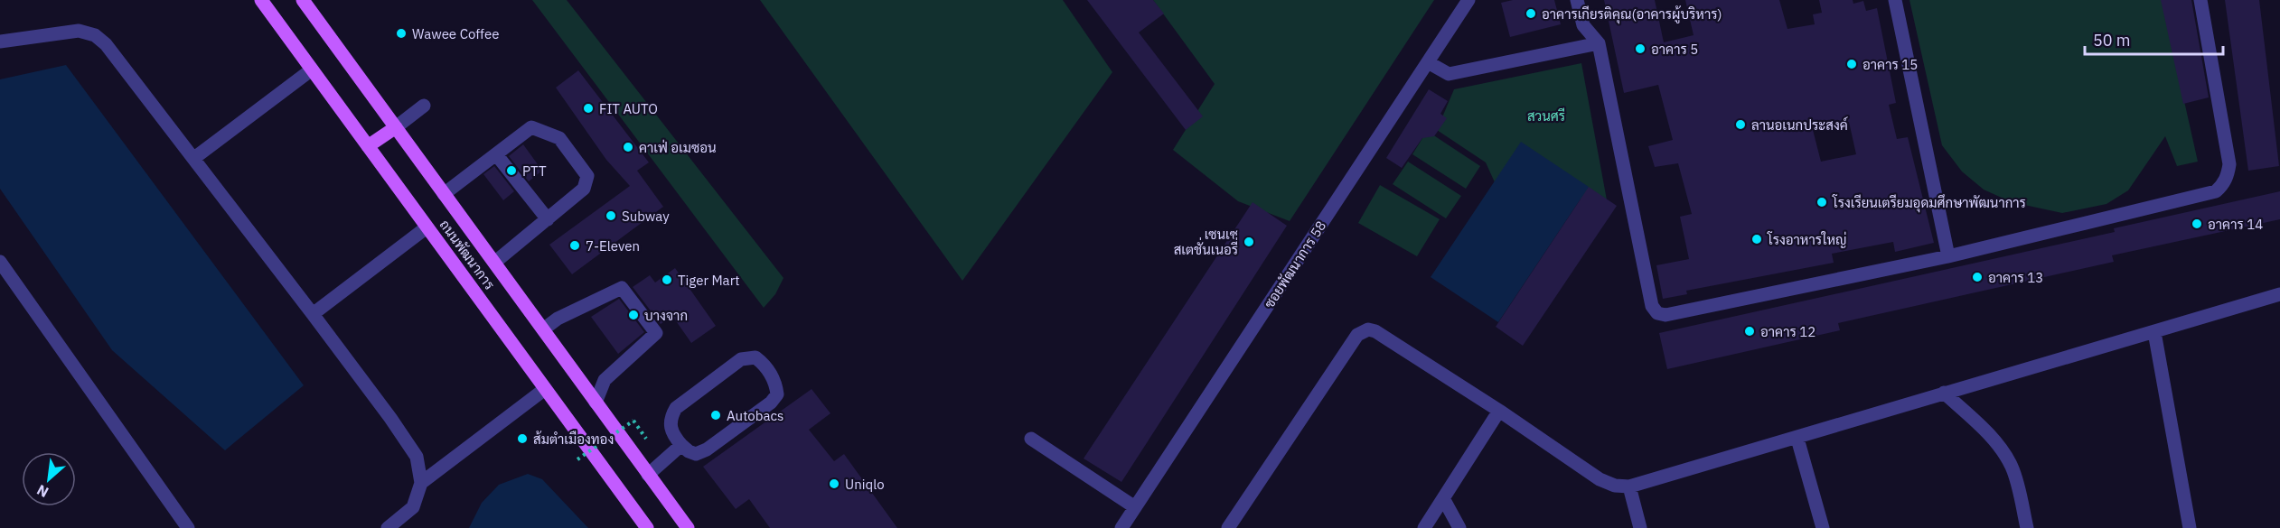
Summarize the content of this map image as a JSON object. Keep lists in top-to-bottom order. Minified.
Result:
{"streets":{"main road":["ถนนพัฒนาการ"],"street":["ซอยพัฒนาการ 58"]},"parks":["สวนศรี"],"places":["อาคารเกียรติคุณ(อาคารผู้บริหาร)","Wawee Coffee","อาคาร 5","อาคาร 15","FIT AUTO","ลานอเนกประสงค์","คาเฟ่ อเมซอน","PTT","โรงเรียนเตรียมอุดมศึกษาพัฒนาการ","Subway","อาคาร 14","โรงอาหารใหญ่","เซนเซ สเตชั่นเนอรี่","7-Eleven","อาคาร 13","Tiger Mart","บางจาก","อาคาร 12","Autobacs","ส้มตำเมืองทอง","Uniqlo"],"scale_bar":"50 m","north":"bottom left"}
